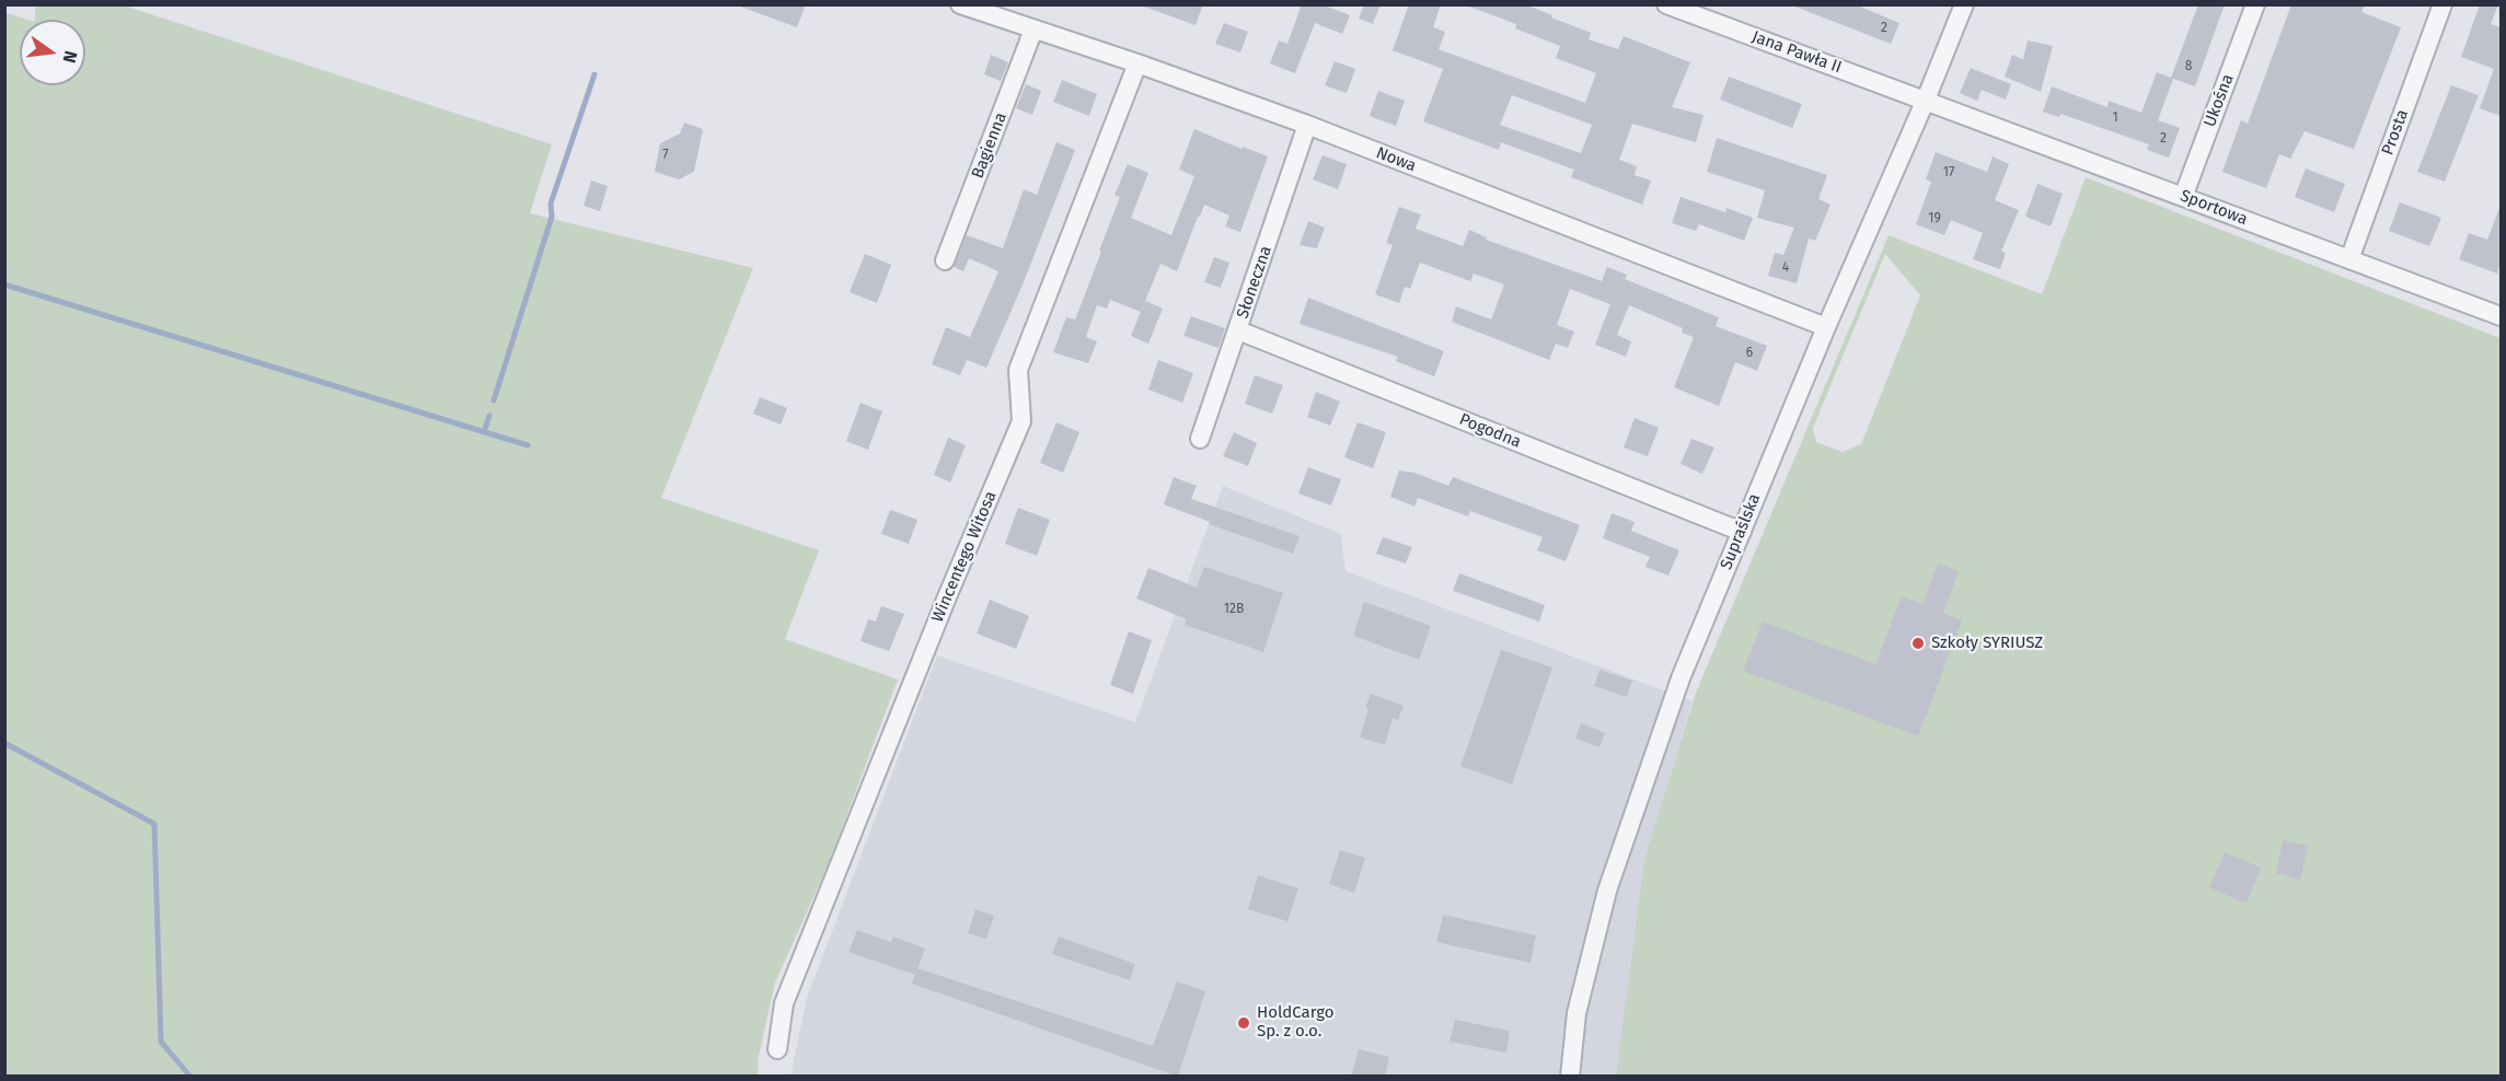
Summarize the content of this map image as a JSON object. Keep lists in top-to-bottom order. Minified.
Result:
{"streets":{"street":["Jana Pawła II","Ukośna","Prosta","Bagienna","Nowa","Sportowa","Słoneczna","Pogodna","Supraślska","Wincentego Witosa"]},"crossings":[["Jana Pawła II","Sportowa"],["Jana Pawła II","Supraślska"],["Ukośna","Sportowa"],["Prosta","Sportowa"],["Bagienna","Nowa"],["Nowa","Słoneczna"],["Nowa","Supraślska"],["Nowa","Wincentego Witosa"],["Sportowa","Supraślska"],["Słoneczna","Pogodna"],["Pogodna","Supraślska"]],"places":["Szkoły SYRIUSZ","HoldCargo Sp. z o.o."],"house_numbers":["2","8","1","2","7","17","19","4","6","12B"],"north":"right"}
